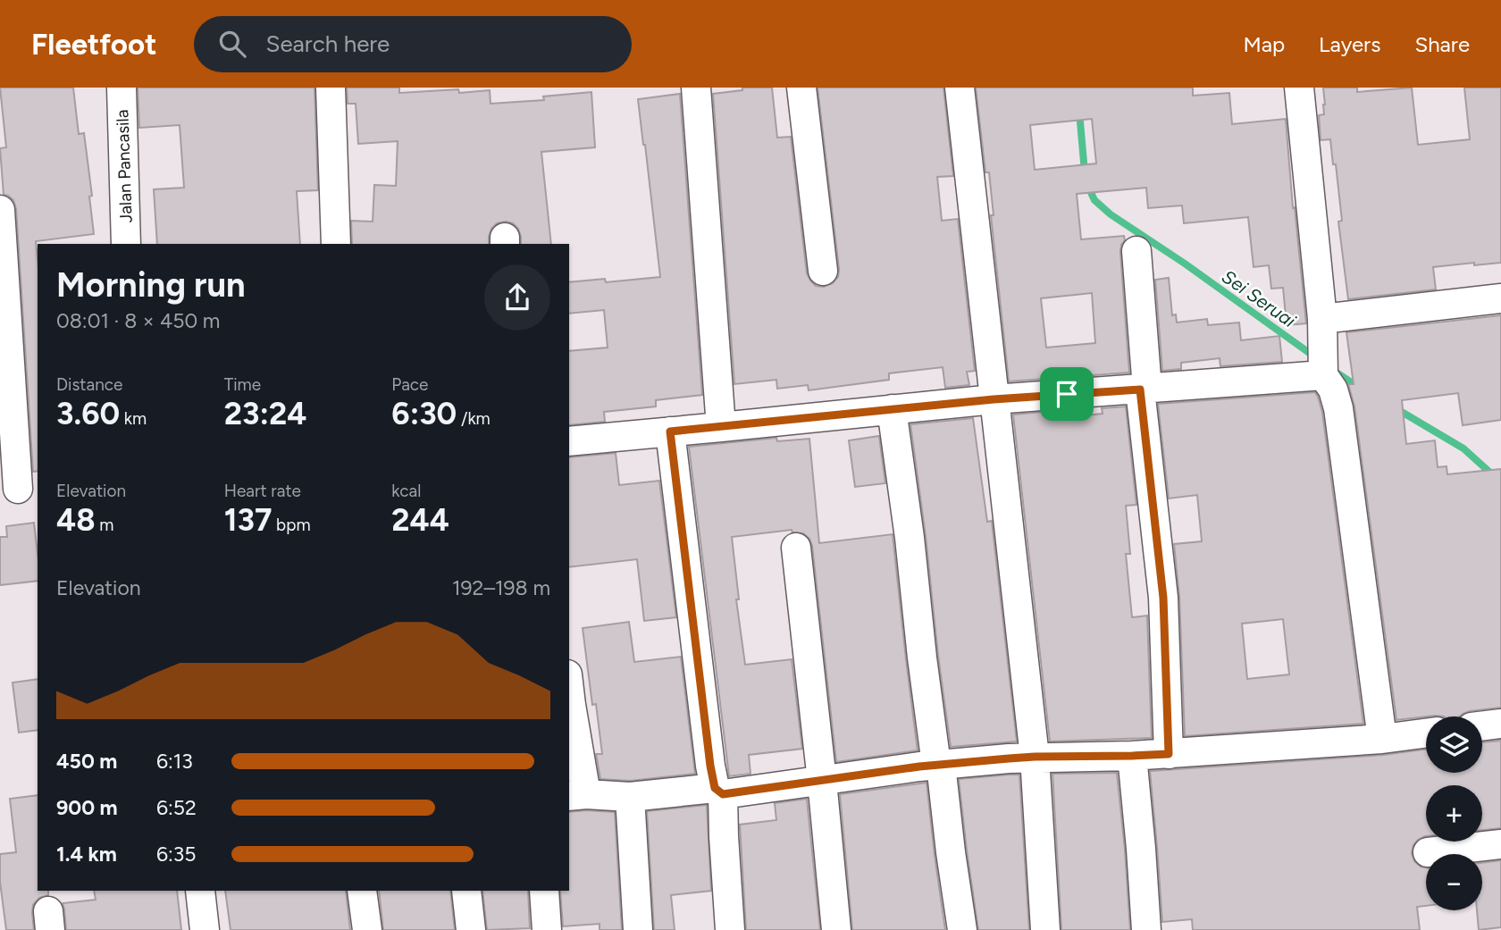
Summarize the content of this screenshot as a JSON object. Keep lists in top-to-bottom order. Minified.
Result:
{"streets":{"street":["Jalan Pancasila"]},"water":["Sei Seruai"],"page":{"header":"Fleetfoot","search":"Search here","nav":["Map","Layers","Share"],"heading":["Morning run","08:01 · 8 × 450 m"],"stats":[["Distance","3.60 km"],["Time","23:24"],["Pace","6:30 /km"],["Elevation","48 m"],["Heart rate","137 bpm"],["kcal","244"]],"chart":["Elevation","192–198 m"],"map_buttons":["+","−"],"list":[{"name":"450 m","note":"6:13"},{"name":"900 m","note":"6:52"},{"name":"1.4 km","note":"6:35"}]}}
